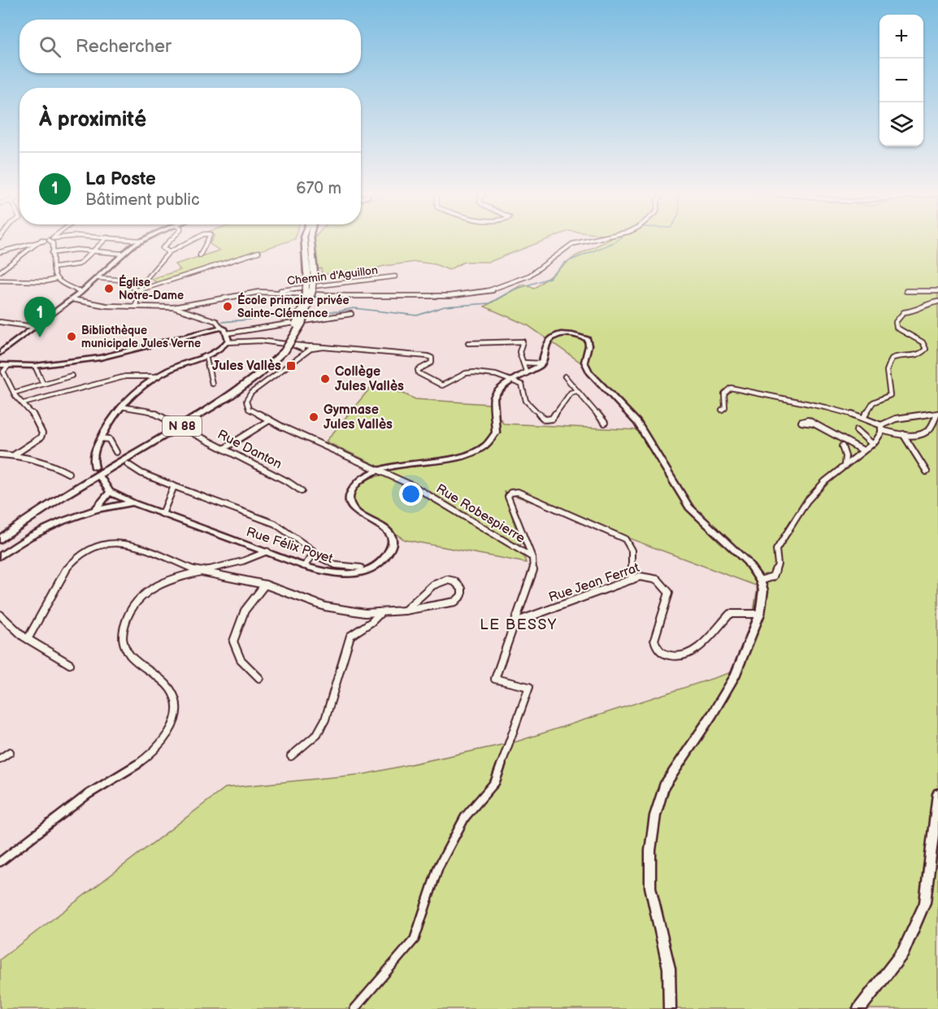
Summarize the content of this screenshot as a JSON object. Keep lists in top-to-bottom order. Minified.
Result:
{"streets":{"highway":["N 88"],"street":["Chemin d'Aguillon","Rue Danton","Rue Robespierre","Rue Félix Poyet","Rue Jean Ferrat"]},"crossings":[["Rue Robespierre","Rue Félix Poyet"]],"districts":["LE BESSY"],"places":{"other":["Église Notre-Dame","École primaire privée Sainte-Clémence","Bibliothèque municipale Jules Verne","Collège Jules Vallès","Gymnase Jules Vallès"],"transit":["Jules Vallès"]},"page":{"map_buttons":["+","−"],"search":"Rechercher","heading":"À proximité","list":[{"mark":"1","name":"La Poste","note":"Bâtiment public","value":"670 m"}],"pins":"1"}}
